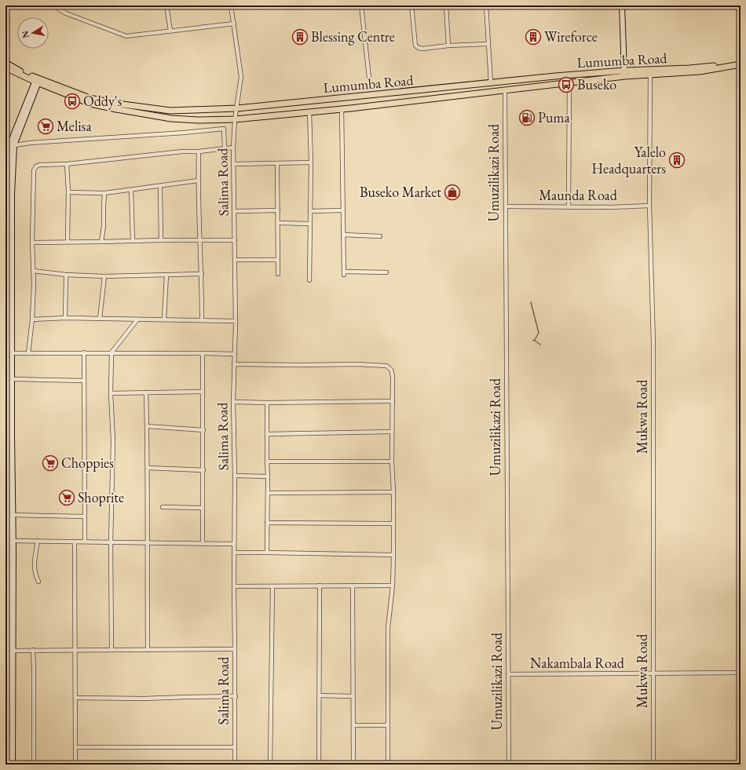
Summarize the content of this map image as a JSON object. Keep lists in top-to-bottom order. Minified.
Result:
{"streets":{"main road":["Lumumba Road"],"street":["Umuzilikazi Road","Salima Road","Maunda Road","Mukwa Road","Nakambala Road"]},"crossings":[["Lumumba Road","Umuzilikazi Road"],["Lumumba Road","Salima Road"],["Lumumba Road","Mukwa Road"],["Umuzilikazi Road","Maunda Road"],["Umuzilikazi Road","Nakambala Road"],["Maunda Road","Mukwa Road"],["Mukwa Road","Nakambala Road"]],"places":{"building":["Blessing Centre","Wireforce","Yalelo Headquarters"],"bus stop":["Buseko","Oddy's"],"fuel station":["Puma"],"supermarket":["Melisa","Choppies","Shoprite"],"shop":["Buseko Market"]},"north":"left"}
